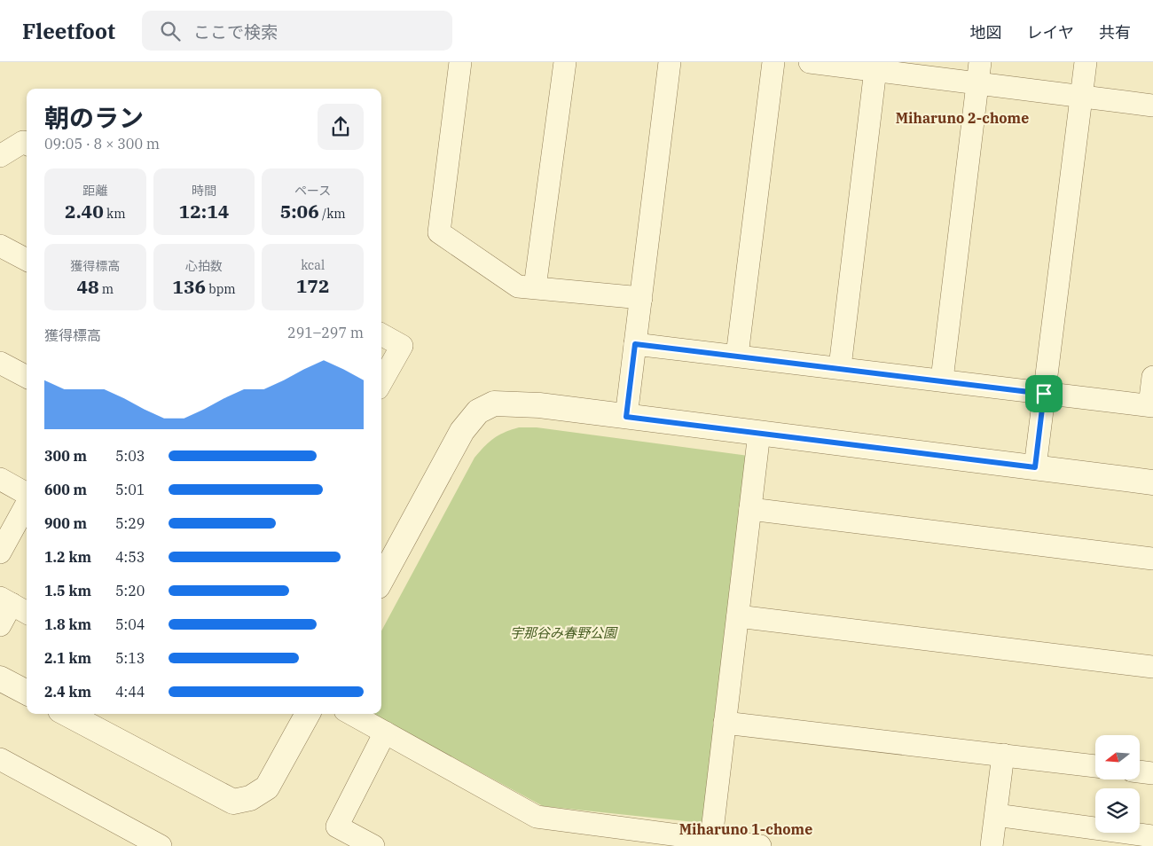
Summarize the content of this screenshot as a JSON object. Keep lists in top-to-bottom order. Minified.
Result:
{"districts":["Miharuno 2-chome","Miharuno 1-chome"],"parks":["宇那谷み春野公園"],"north":"left","page":{"header":"Fleetfoot","search":"ここで検索","nav":["地図","レイヤ","共有"],"heading":["朝のラン","09:05 · 8 × 300 m"],"stats":[["距離","2.40 km"],["時間","12:14"],["ペース","5:06 /km"],["獲得標高","48 m"],["心拍数","136 bpm"],["kcal","172"]],"chart":["獲得標高","291–297 m"],"list":[{"name":"300 m","note":"5:03"},{"name":"600 m","note":"5:01"},{"name":"900 m","note":"5:29"},{"name":"1.2 km","note":"4:53"},{"name":"1.5 km","note":"5:20"},{"name":"1.8 km","note":"5:04"},{"name":"2.1 km","note":"5:13"},{"name":"2.4 km","note":"4:44"}]}}
